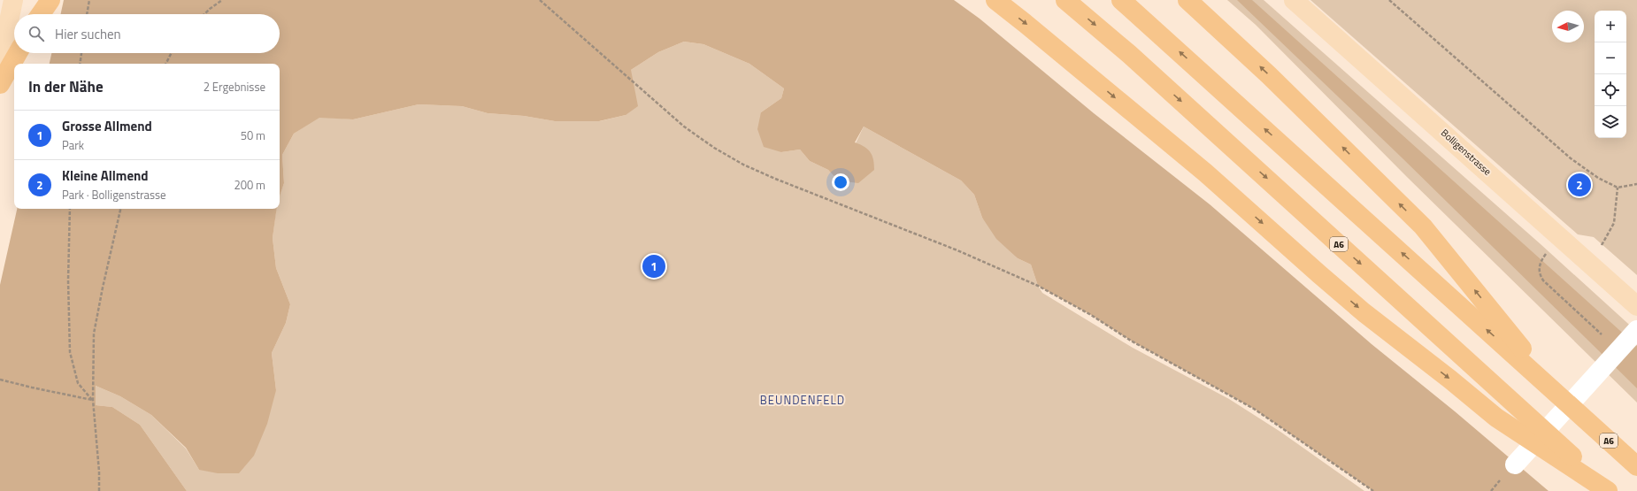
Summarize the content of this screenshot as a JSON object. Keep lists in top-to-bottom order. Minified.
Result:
{"streets":{"highway":["A6"],"main road":["Bolligenstrasse"]},"districts":["BEUNDENFELD"],"north":"left","page":{"map_buttons":["+","−"],"search":"Hier suchen","heading":["In der Nähe","2 Ergebnisse"],"list":[{"mark":"1","name":"Grosse Allmend","note":"Park","value":"50 m"},{"mark":"2","name":"Kleine Allmend","note":"Park · Bolligenstrasse","value":"200 m"}],"pins":["2","1"]}}
